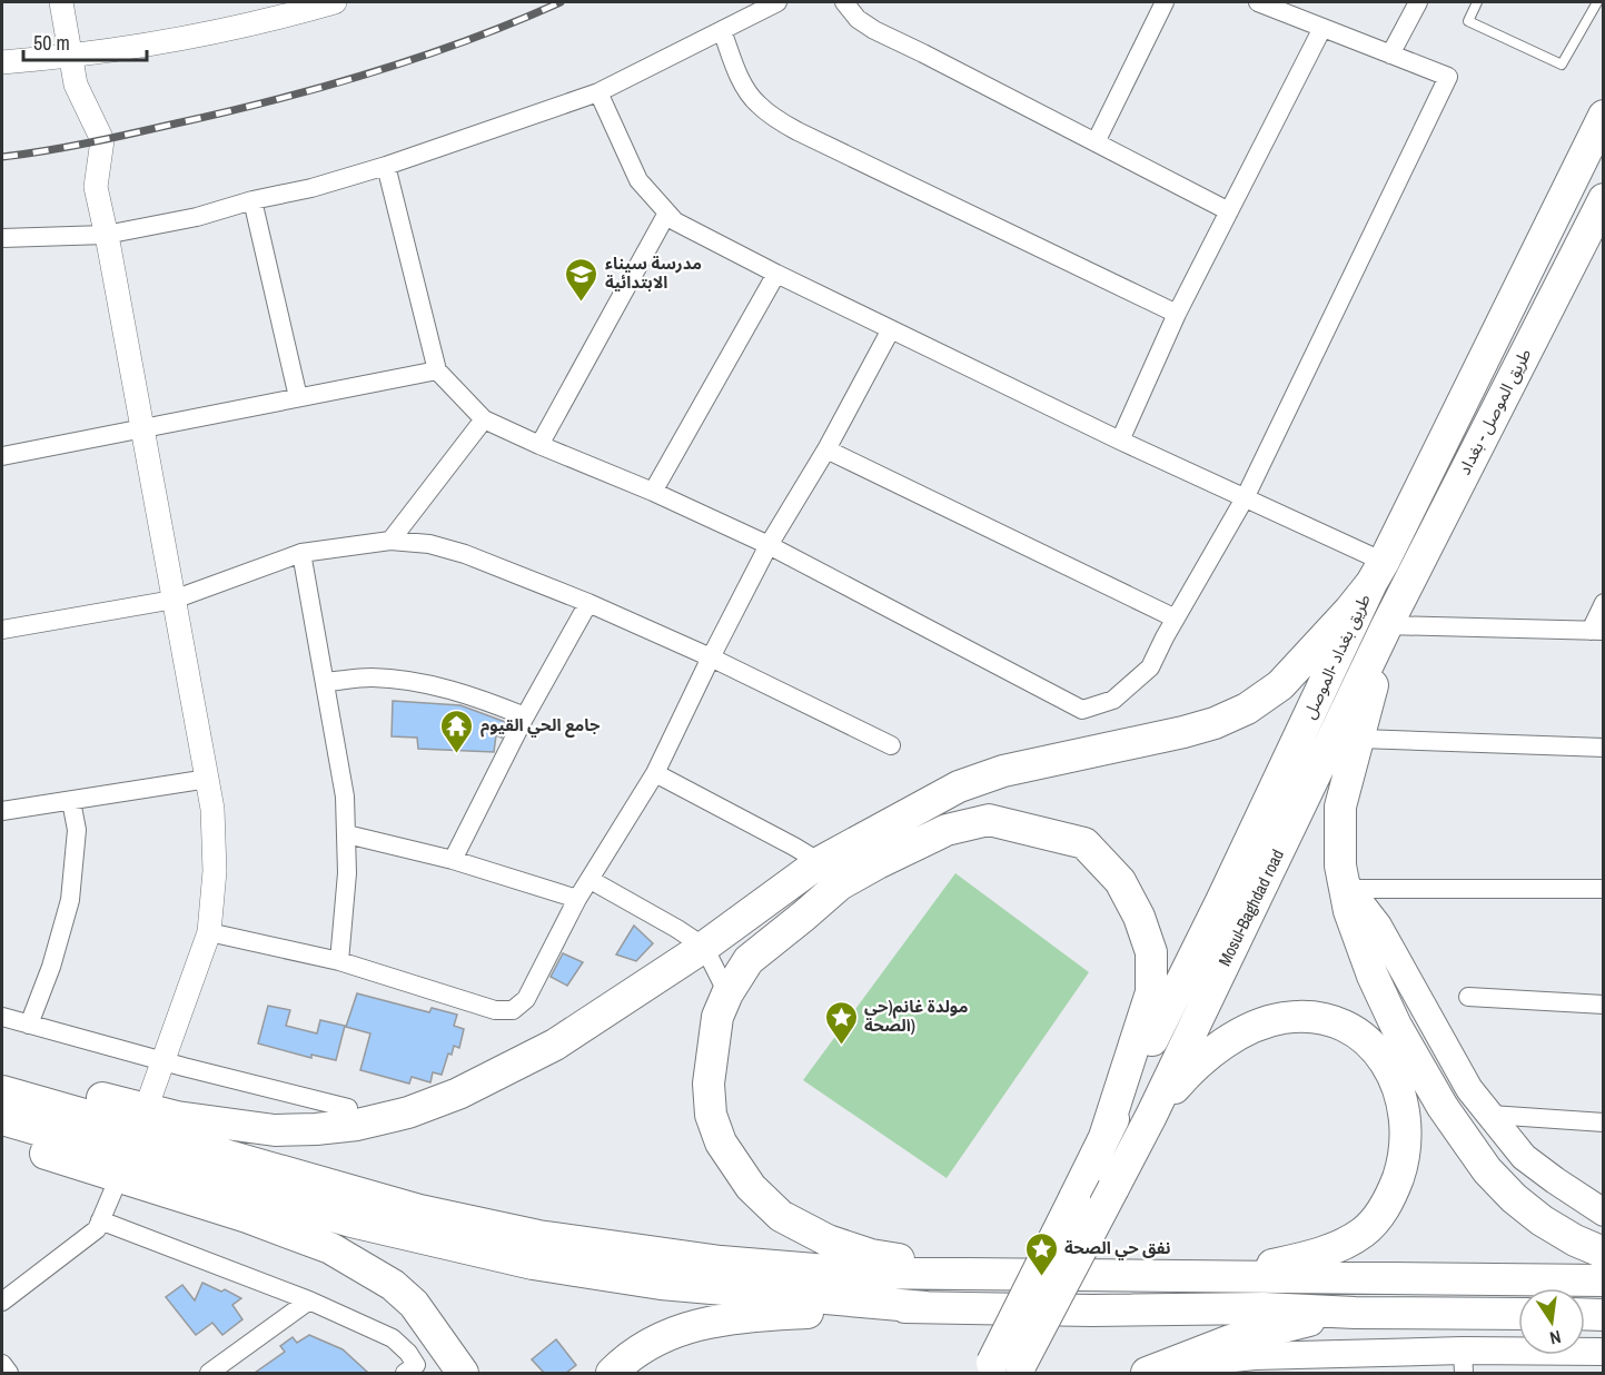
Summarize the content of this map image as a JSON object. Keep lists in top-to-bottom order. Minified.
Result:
{"streets":{"highway":["طريق الموصل - بغداد","طريق بغداد -الموصل","Mosul-Baghdad road"]},"crossings":[["طريق الموصل - بغداد","Mosul-Baghdad road"],["طريق بغداد -الموصل","Mosul-Baghdad road"]],"places":{"school or university":["مدرسة سيناء الابتدائية"],"temple":["جامع الحي القيوم"],"place":["مولدة غانم(حي الصحة)","نفق حي الصحة"]},"scale_bar":"50 m","north":"bottom"}
